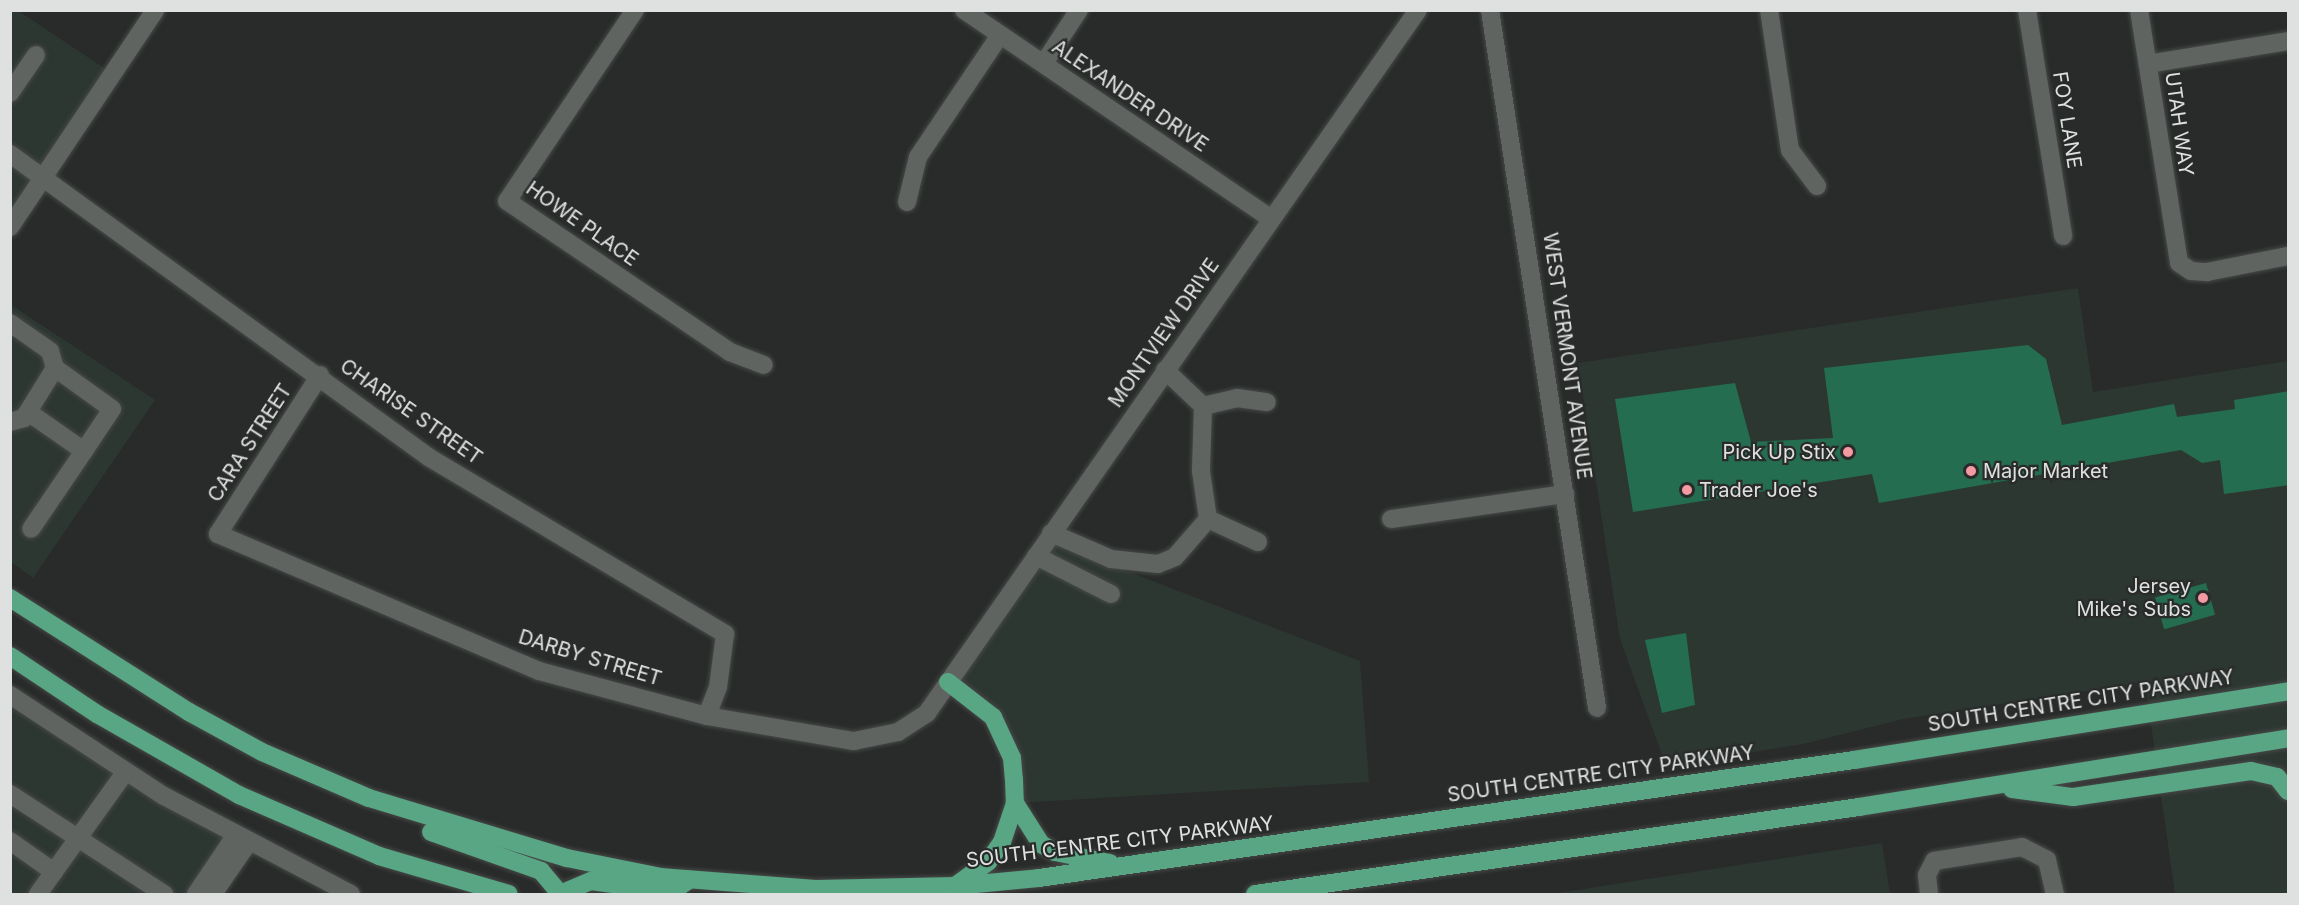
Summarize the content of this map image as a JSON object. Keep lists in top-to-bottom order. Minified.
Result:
{"streets":{"highway":["SOUTH CENTRE CITY PARKWAY"],"street":["ALEXANDER DRIVE","FOY LANE","UTAH WAY","HOWE PLACE","MONTVIEW DRIVE","WEST VERMONT AVENUE","CHARISE STREET","CARA STREET","DARBY STREET"]},"crossings":[["ALEXANDER DRIVE","MONTVIEW DRIVE"],["MONTVIEW DRIVE","DARBY STREET"],["CHARISE STREET","CARA STREET"],["CHARISE STREET","DARBY STREET"],["CARA STREET","DARBY STREET"]],"places":["Pick Up Stix","Major Market","Trader Joe's","Jersey Mike's Subs"]}
